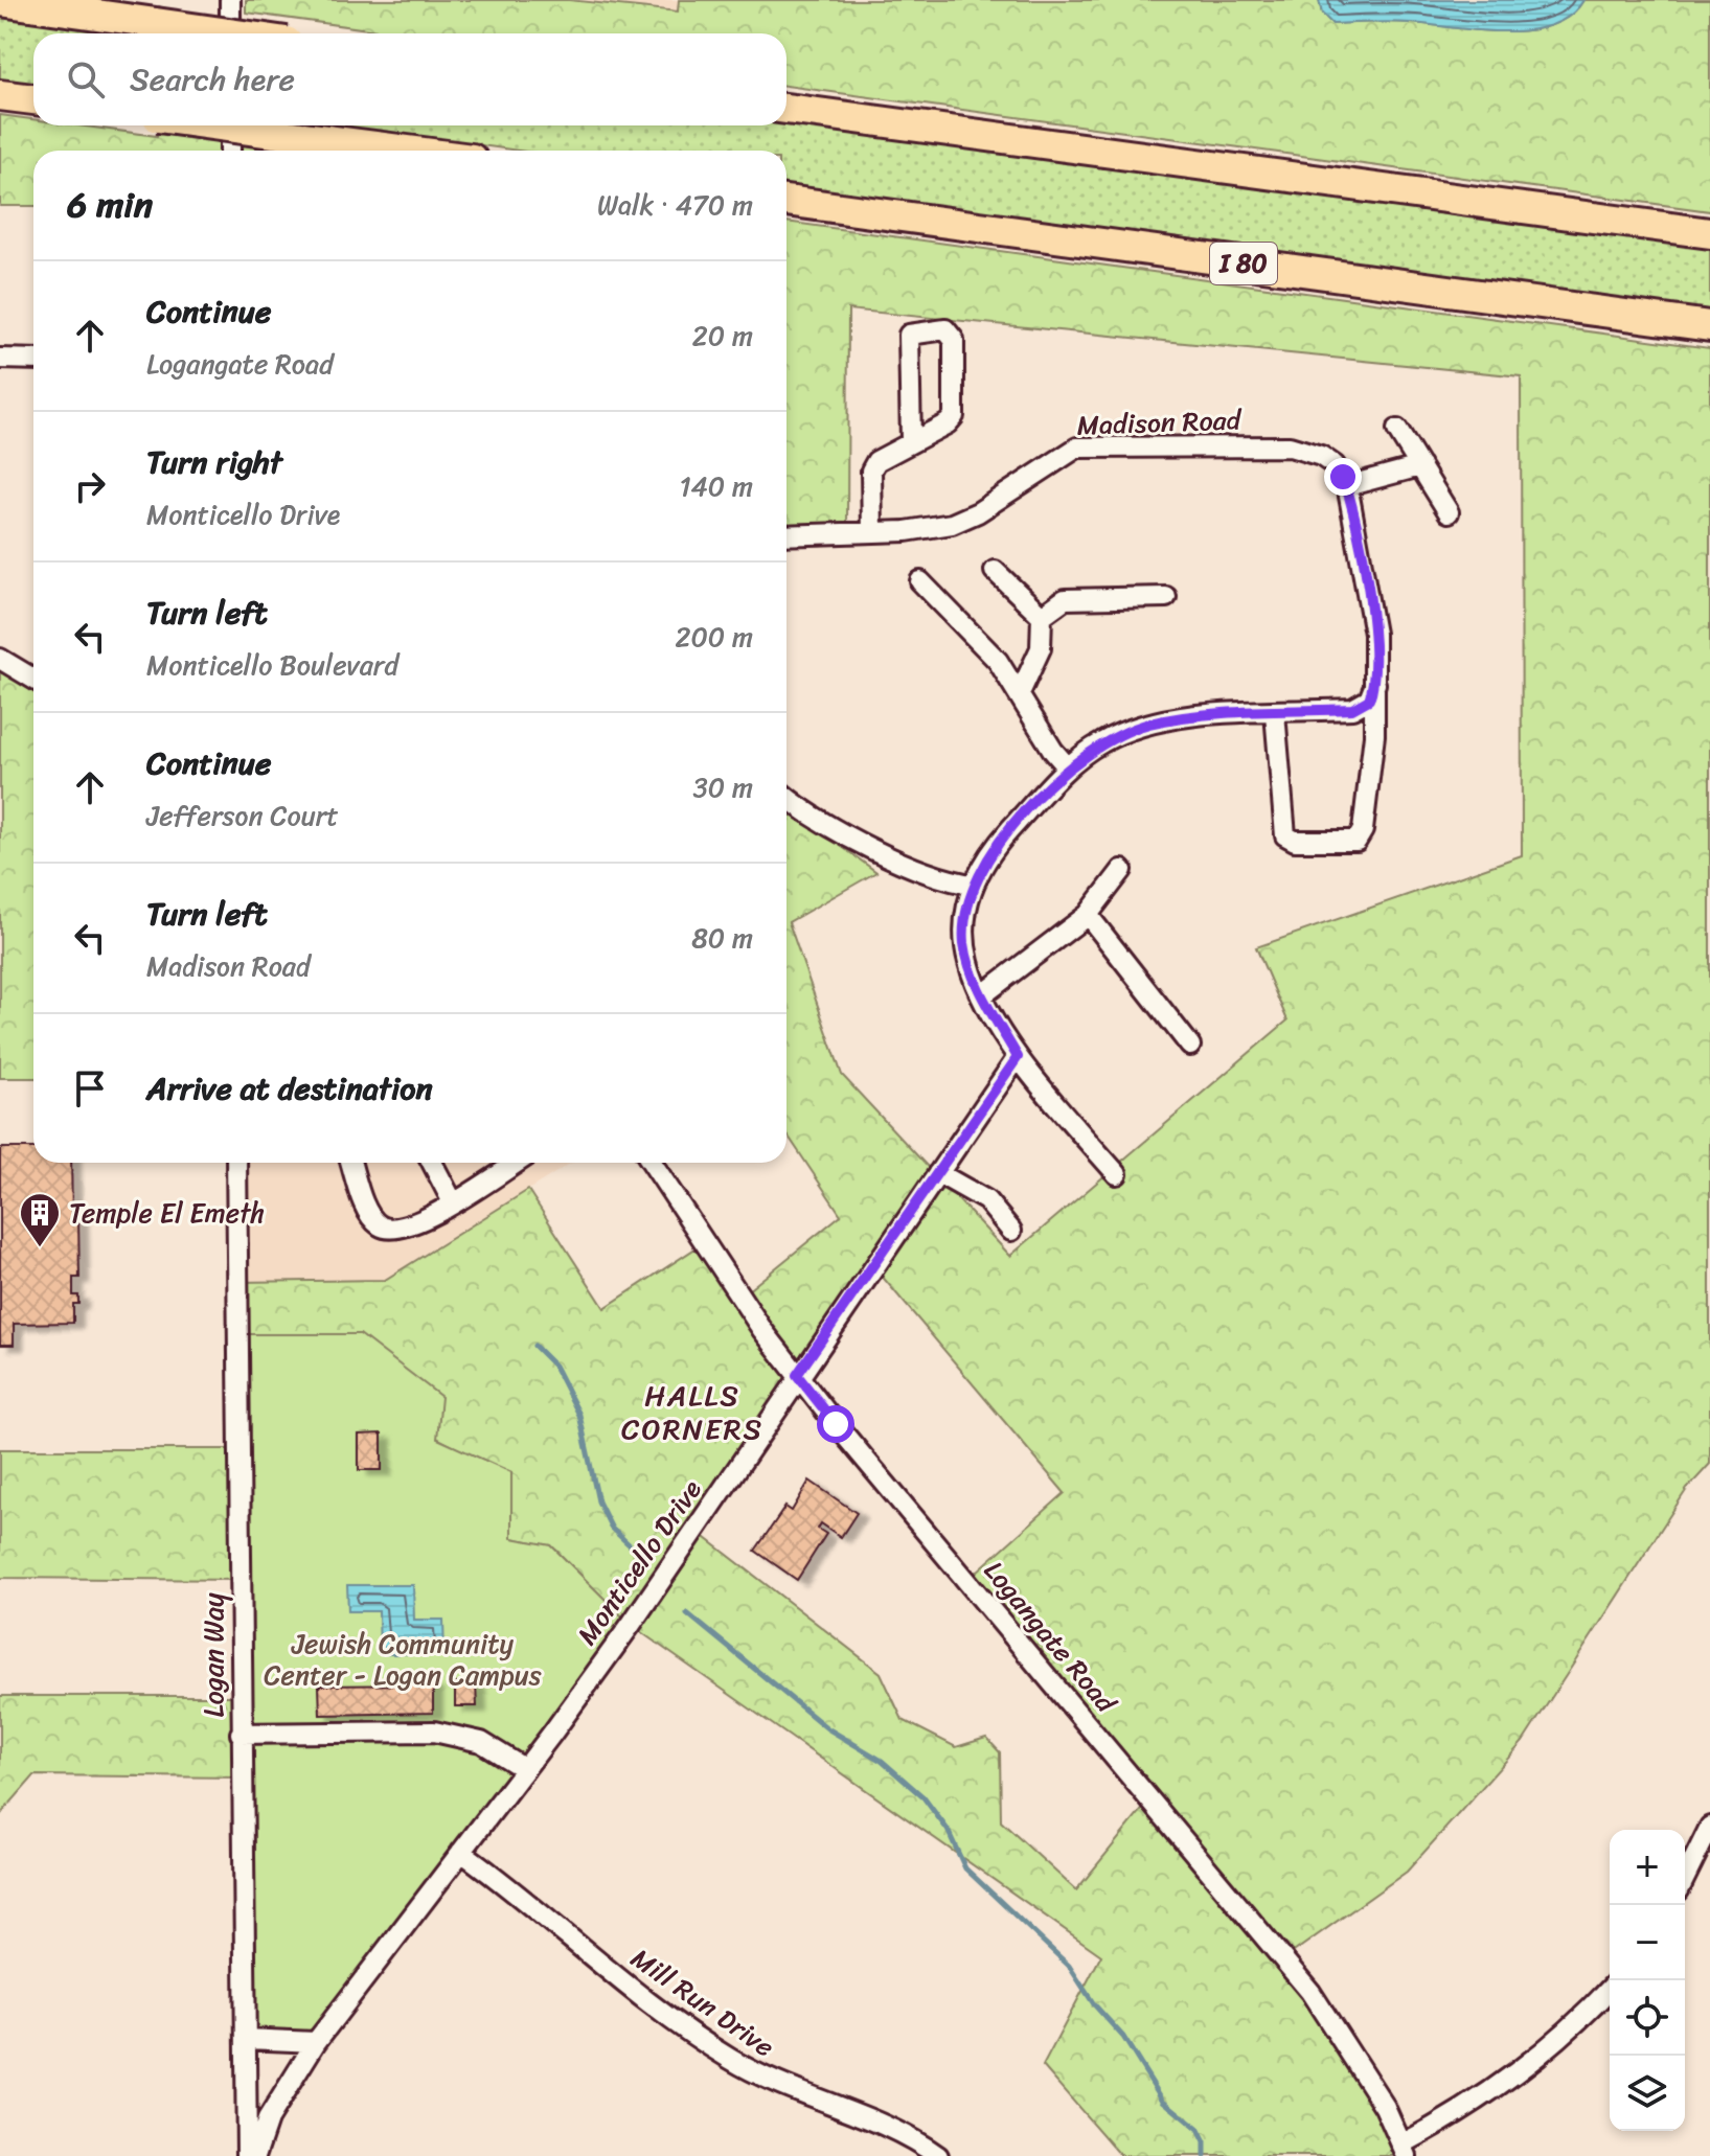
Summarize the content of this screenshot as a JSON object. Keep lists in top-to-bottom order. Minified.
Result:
{"streets":{"highway":["I 80"],"street":["Madison Road","Monticello Drive","Logangate Road","Logan Way","Mill Run Drive"]},"crossings":[["Monticello Drive","Logangate Road"],["Monticello Drive","Mill Run Drive"]],"districts":["HALLS CORNERS"],"parks":["Jewish Community Center - Logan Campus"],"places":{"building":["Temple El Emeth"]},"page":{"search":"Search here","heading":["6 min","Walk · 470 m"],"list":[["Continue","Logangate Road","20 m"],["Turn right","Monticello Drive","140 m"],["Turn left","Monticello Boulevard","200 m"],["Continue","Jefferson Court","30 m"],["Turn left","Madison Road","80 m"],"Arrive at destination"],"map_buttons":["+","−"]}}
